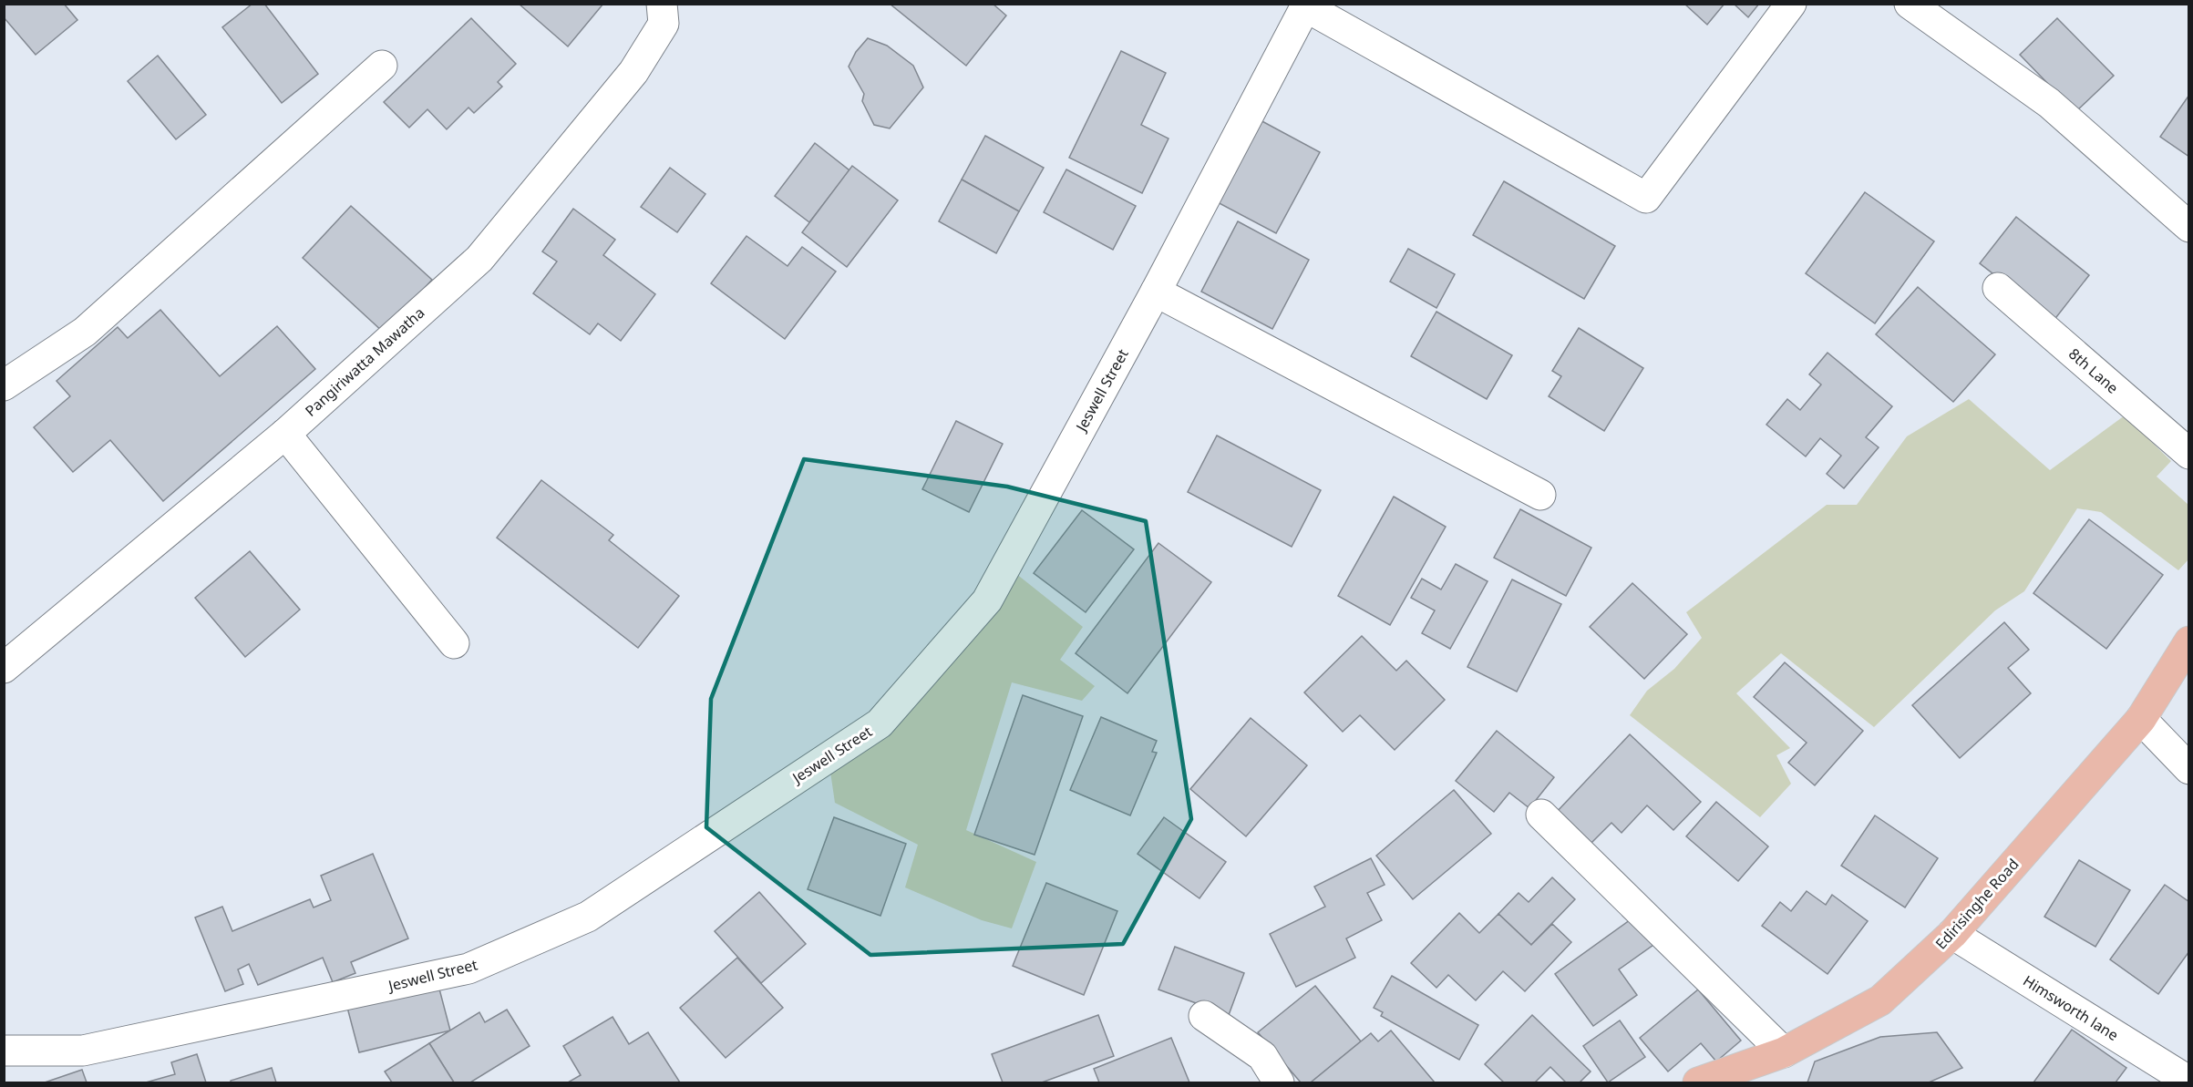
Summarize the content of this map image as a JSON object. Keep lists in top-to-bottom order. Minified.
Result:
{"streets":{"main road":["Edirisinghe Road"],"street":["Pangiriwatta Mawatha","8th Lane","Jeswell Street","Himsworth lane"]},"crossings":[["Edirisinghe Road","Himsworth lane"]]}
